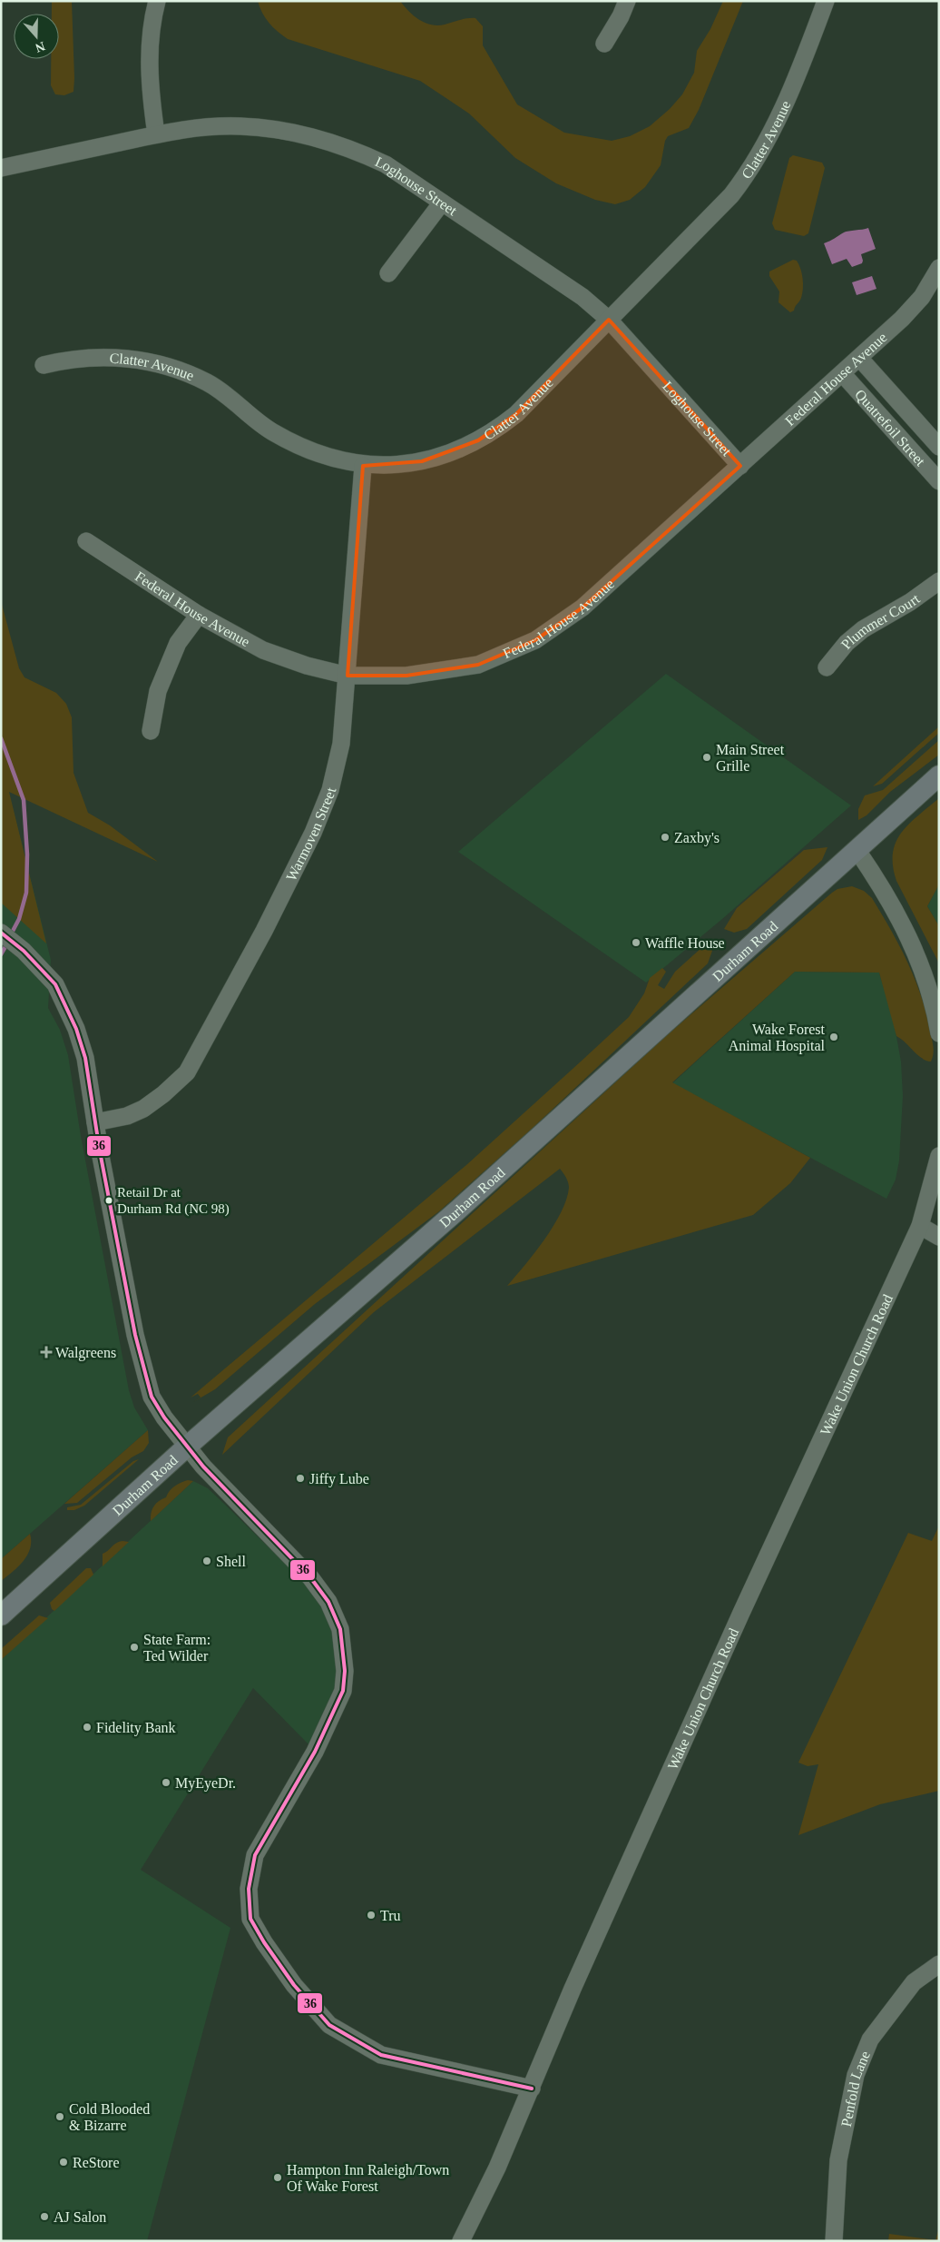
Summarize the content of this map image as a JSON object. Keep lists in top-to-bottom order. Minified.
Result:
{"streets":{"main road":["Durham Road"],"street":["Clatter Avenue","Loghouse Street","Federal House Avenue","Quatrefoil Street","Plummer Court","Warmoven Street","Wake Union Church Road","Penfold Lane"]},"crossings":[["Clatter Avenue","Loghouse Street"],["Clatter Avenue","Warmoven Street"],["Loghouse Street","Federal House Avenue"],["Federal House Avenue","Quatrefoil Street"],["Federal House Avenue","Warmoven Street"]],"places":{"other":["Main Street Grille","Zaxby's","Waffle House","Wake Forest Animal Hospital","Retail Dr at Durham Rd (NC 98)","Jiffy Lube","Shell","State Farm: Ted Wilder","Fidelity Bank","MyEyeDr.","Tru","Cold Blooded & Bizarre","ReStore","Hampton Inn Raleigh/Town Of Wake Forest","AJ Salon"],"health":["Walgreens"]},"lines":["transit line 36"],"north":"bottom"}
